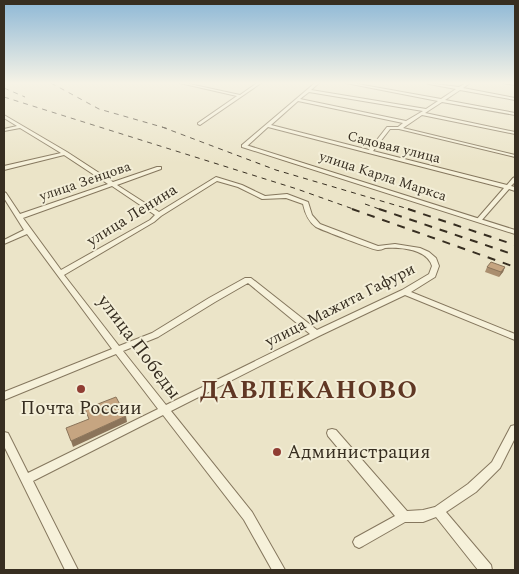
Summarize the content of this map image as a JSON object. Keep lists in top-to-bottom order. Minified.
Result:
{"streets":{"street":["Садовая улица","улица Карла Маркса","улица Зенцова","улица Ленина","улица Мажита Гафури","улица Победы"]},"crossings":[["улица Зенцова","улица Победы"],["улица Ленина","улица Мажита Гафури"],["улица Ленина","улица Победы"],["улица Мажита Гафури","улица Победы"]],"districts":["ДАВЛЕКАНОВО"],"places":["Почта России","Администрация"]}
